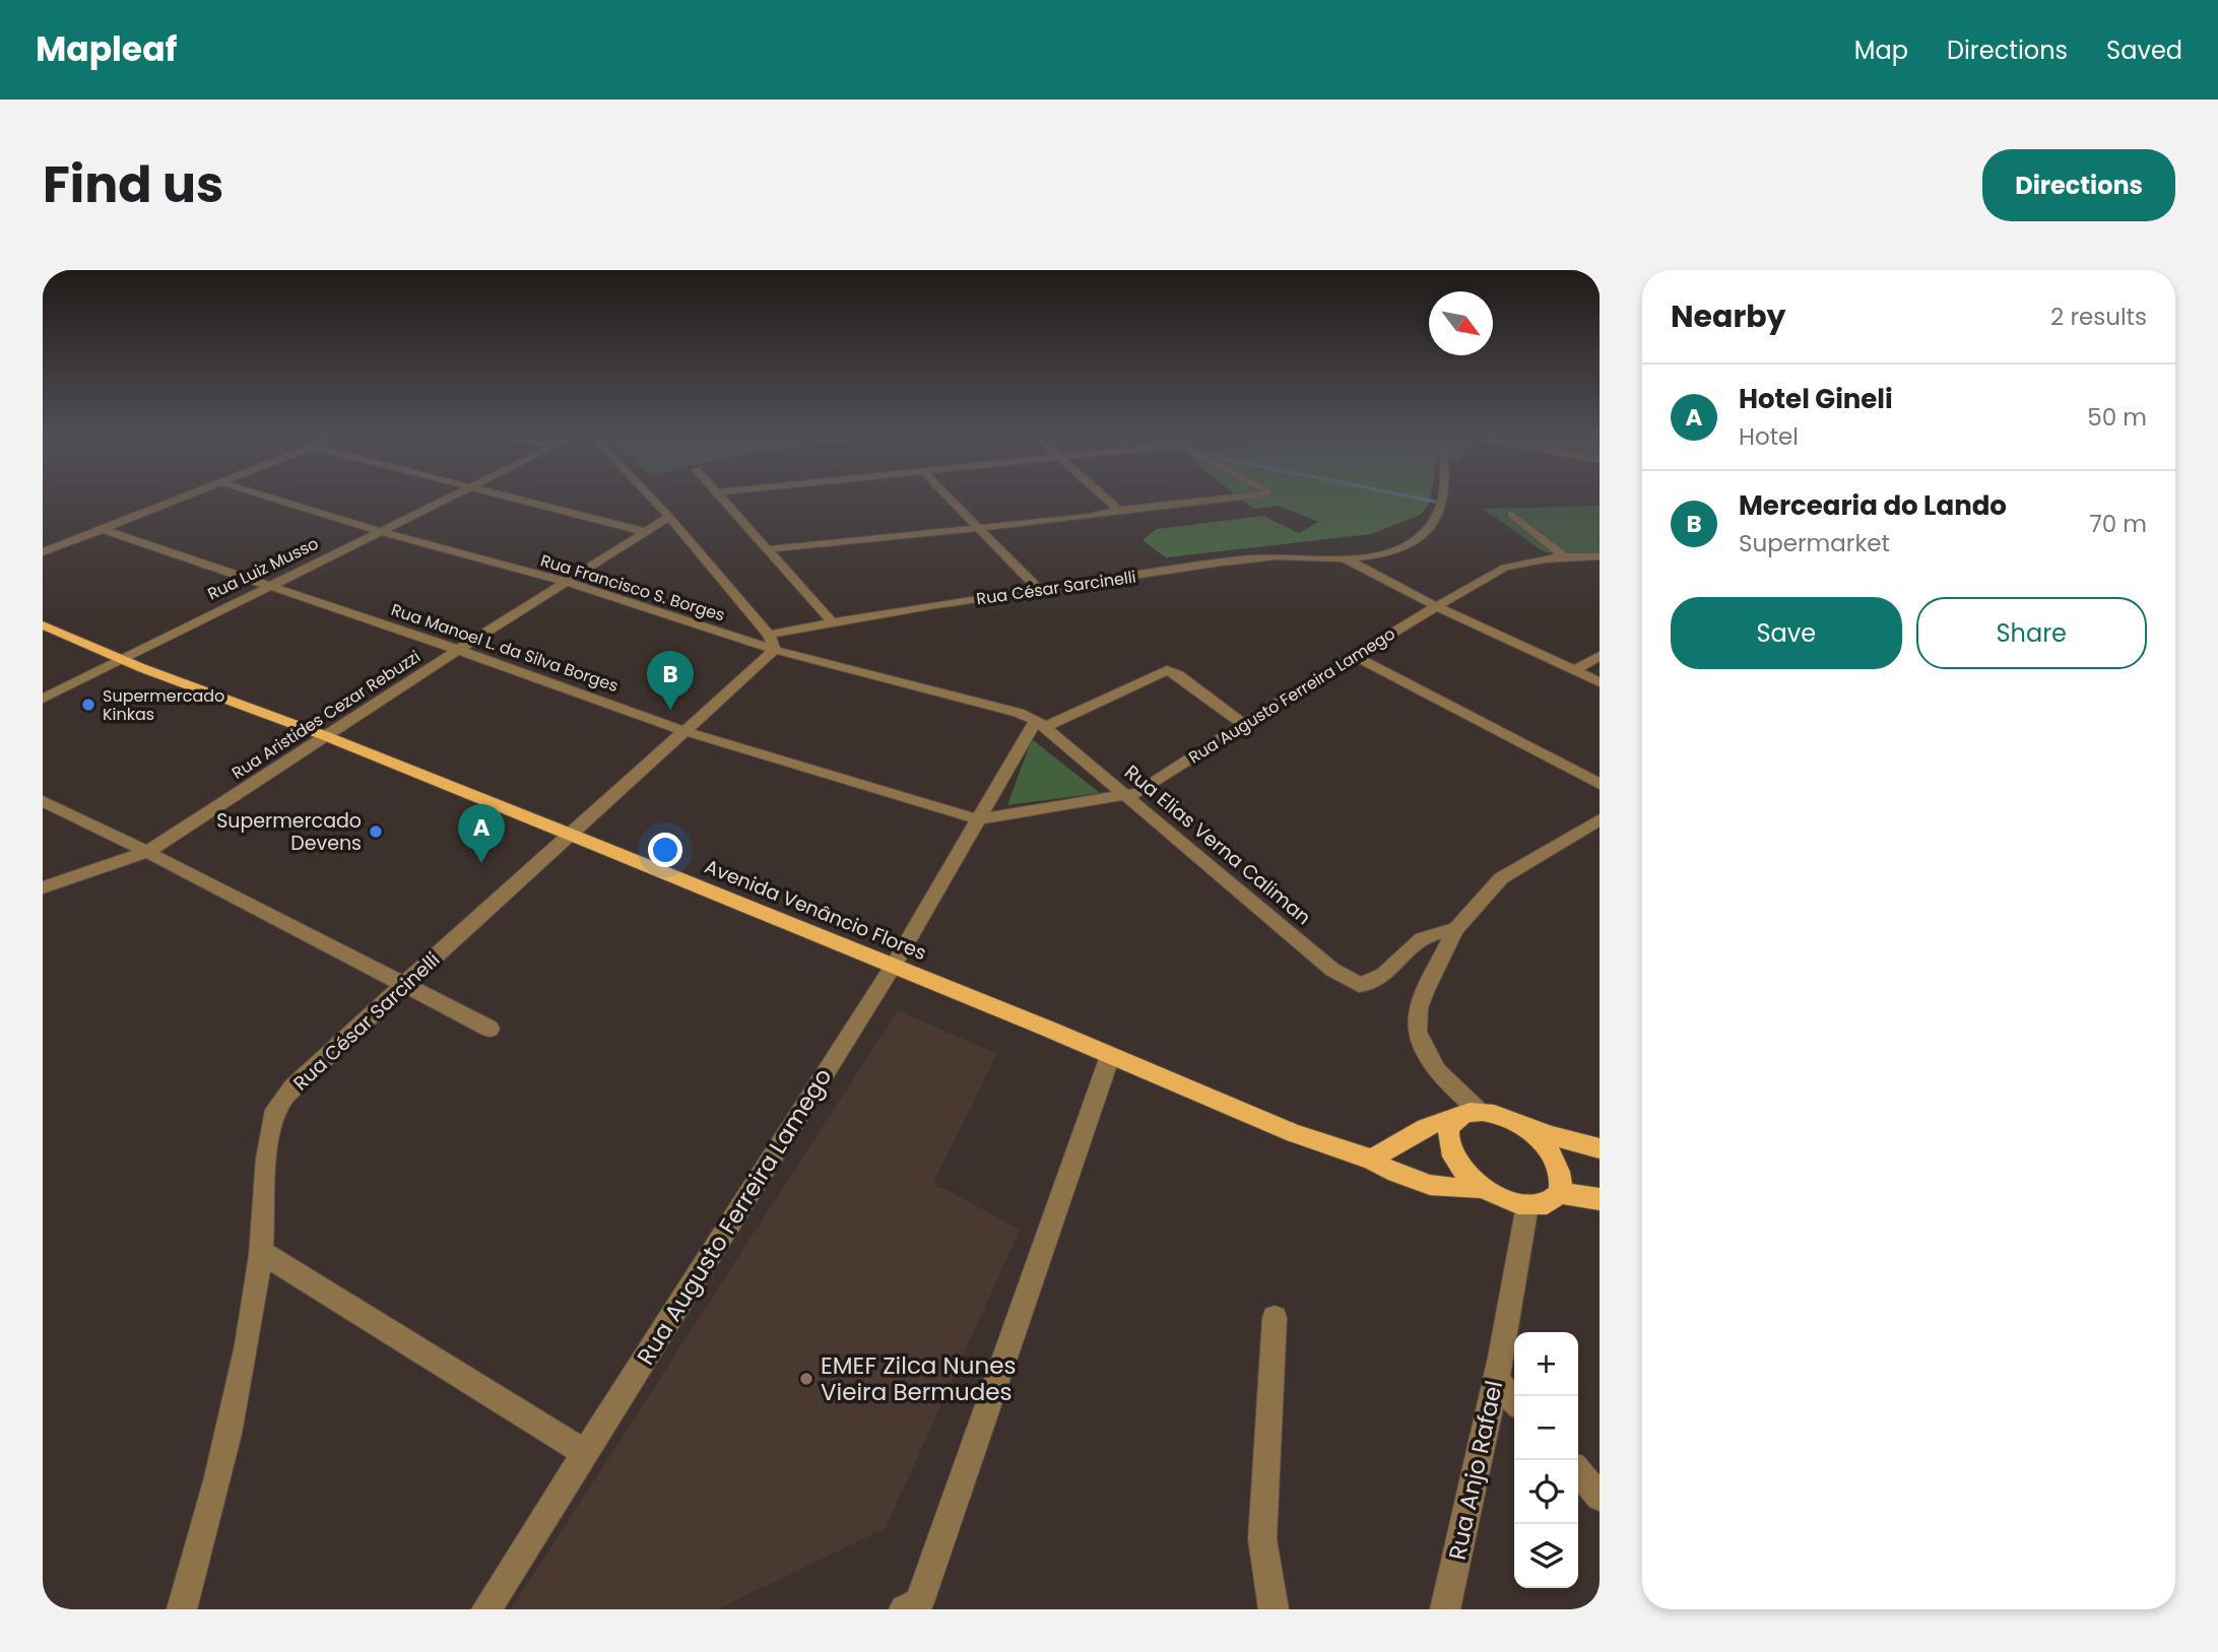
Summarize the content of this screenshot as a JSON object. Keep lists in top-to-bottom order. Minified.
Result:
{"streets":{"main road":["Avenida Venâncio Flores"],"street":["Rua Luiz Musso","Rua Francisco S. Borges","Rua César Sarcinelli","Rua Manoel L. da Silva Borges","Rua Augusto Ferreira Lamego","Rua Aristides Cezar Rebuzzi","Rua Elias Verna Caliman","Rua Anjo Rafael"]},"crossings":[["Rua Luiz Musso","Rua Francisco S. Borges"],["Rua Luiz Musso","Rua Manoel L. da Silva Borges"],["Rua Luiz Musso","Avenida Venâncio Flores"],["Rua Francisco S. Borges","Rua César Sarcinelli"],["Rua Francisco S. Borges","Rua Augusto Ferreira Lamego"],["Rua Francisco S. Borges","Rua Aristides Cezar Rebuzzi"],["Rua Francisco S. Borges","Rua Elias Verna Caliman"],["Rua César Sarcinelli","Rua Manoel L. da Silva Borges"],["Rua César Sarcinelli","Avenida Venâncio Flores"],["Rua Manoel L. da Silva Borges","Rua Augusto Ferreira Lamego"],["Rua Manoel L. da Silva Borges","Rua Aristides Cezar Rebuzzi"],["Rua Augusto Ferreira Lamego","Rua Elias Verna Caliman"],["Rua Augusto Ferreira Lamego","Avenida Venâncio Flores"],["Rua Aristides Cezar Rebuzzi","Avenida Venâncio Flores"],["Avenida Venâncio Flores","Rua Anjo Rafael"]],"places":["Supermercado Kinkas","Supermercado Devens","EMEF Zilca Nunes Vieira Bermudes"],"north":"bottom right","page":{"header":"Mapleaf","nav":["Map","Directions","Saved"],"title":"Find us","buttons":["Directions",["Save","Share"]],"heading":["Nearby","2 results"],"list":[{"mark":"A","name":"Hotel Gineli","note":"Hotel","value":"50 m"},{"mark":"B","name":"Mercearia do Lando","note":"Supermarket","value":"70 m"}],"pins":["B","A"],"map_buttons":["+","−"]}}
